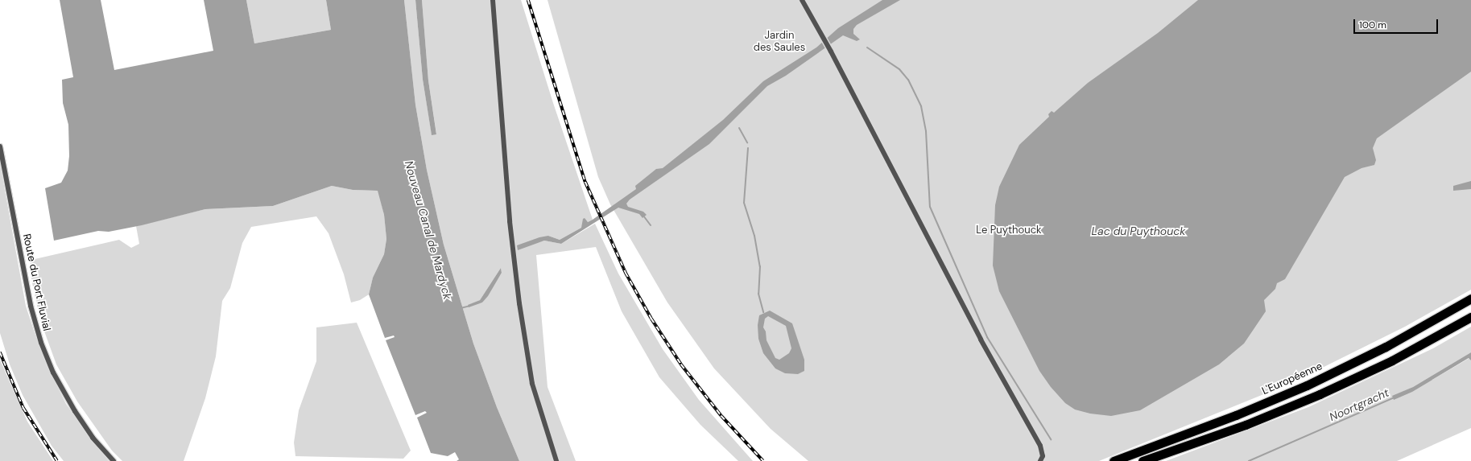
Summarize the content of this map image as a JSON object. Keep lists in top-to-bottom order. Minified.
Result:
{"streets":{"highway":["L'Européenne"],"street":["Route du Port Fluvial"]},"water":["Nouveau Canal de Mardyck","Lac du Puythouck","Noortgracht"],"parks":["Jardin des Saules","Le Puythouck"],"scale_bar":"100 m"}
